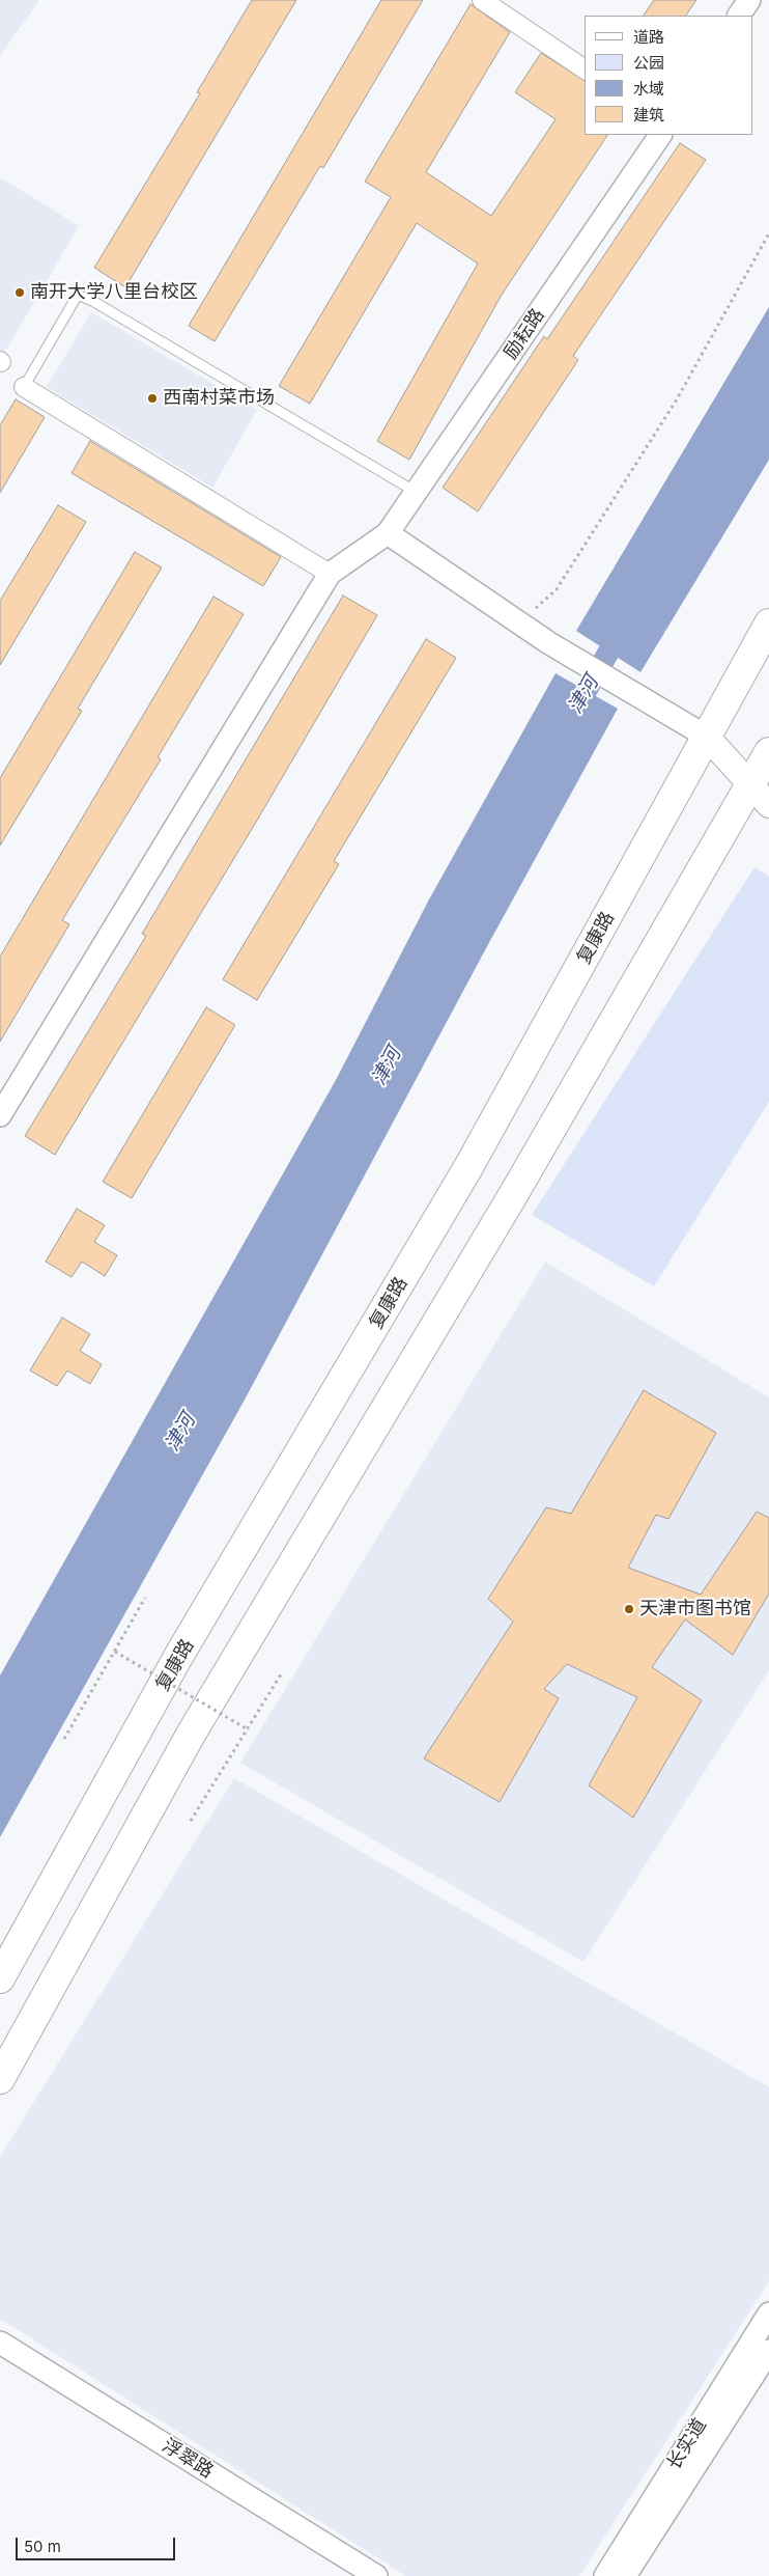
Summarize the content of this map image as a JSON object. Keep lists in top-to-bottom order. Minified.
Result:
{"streets":{"highway":["复康路"],"street":["励耘路","长实道","浮翠路"]},"water":["津河"],"places":["南开大学八里台校区","西南村菜市场","天津市图书馆"],"legend":["道路","公园","水域","建筑"],"scale_bar":"50 m"}
